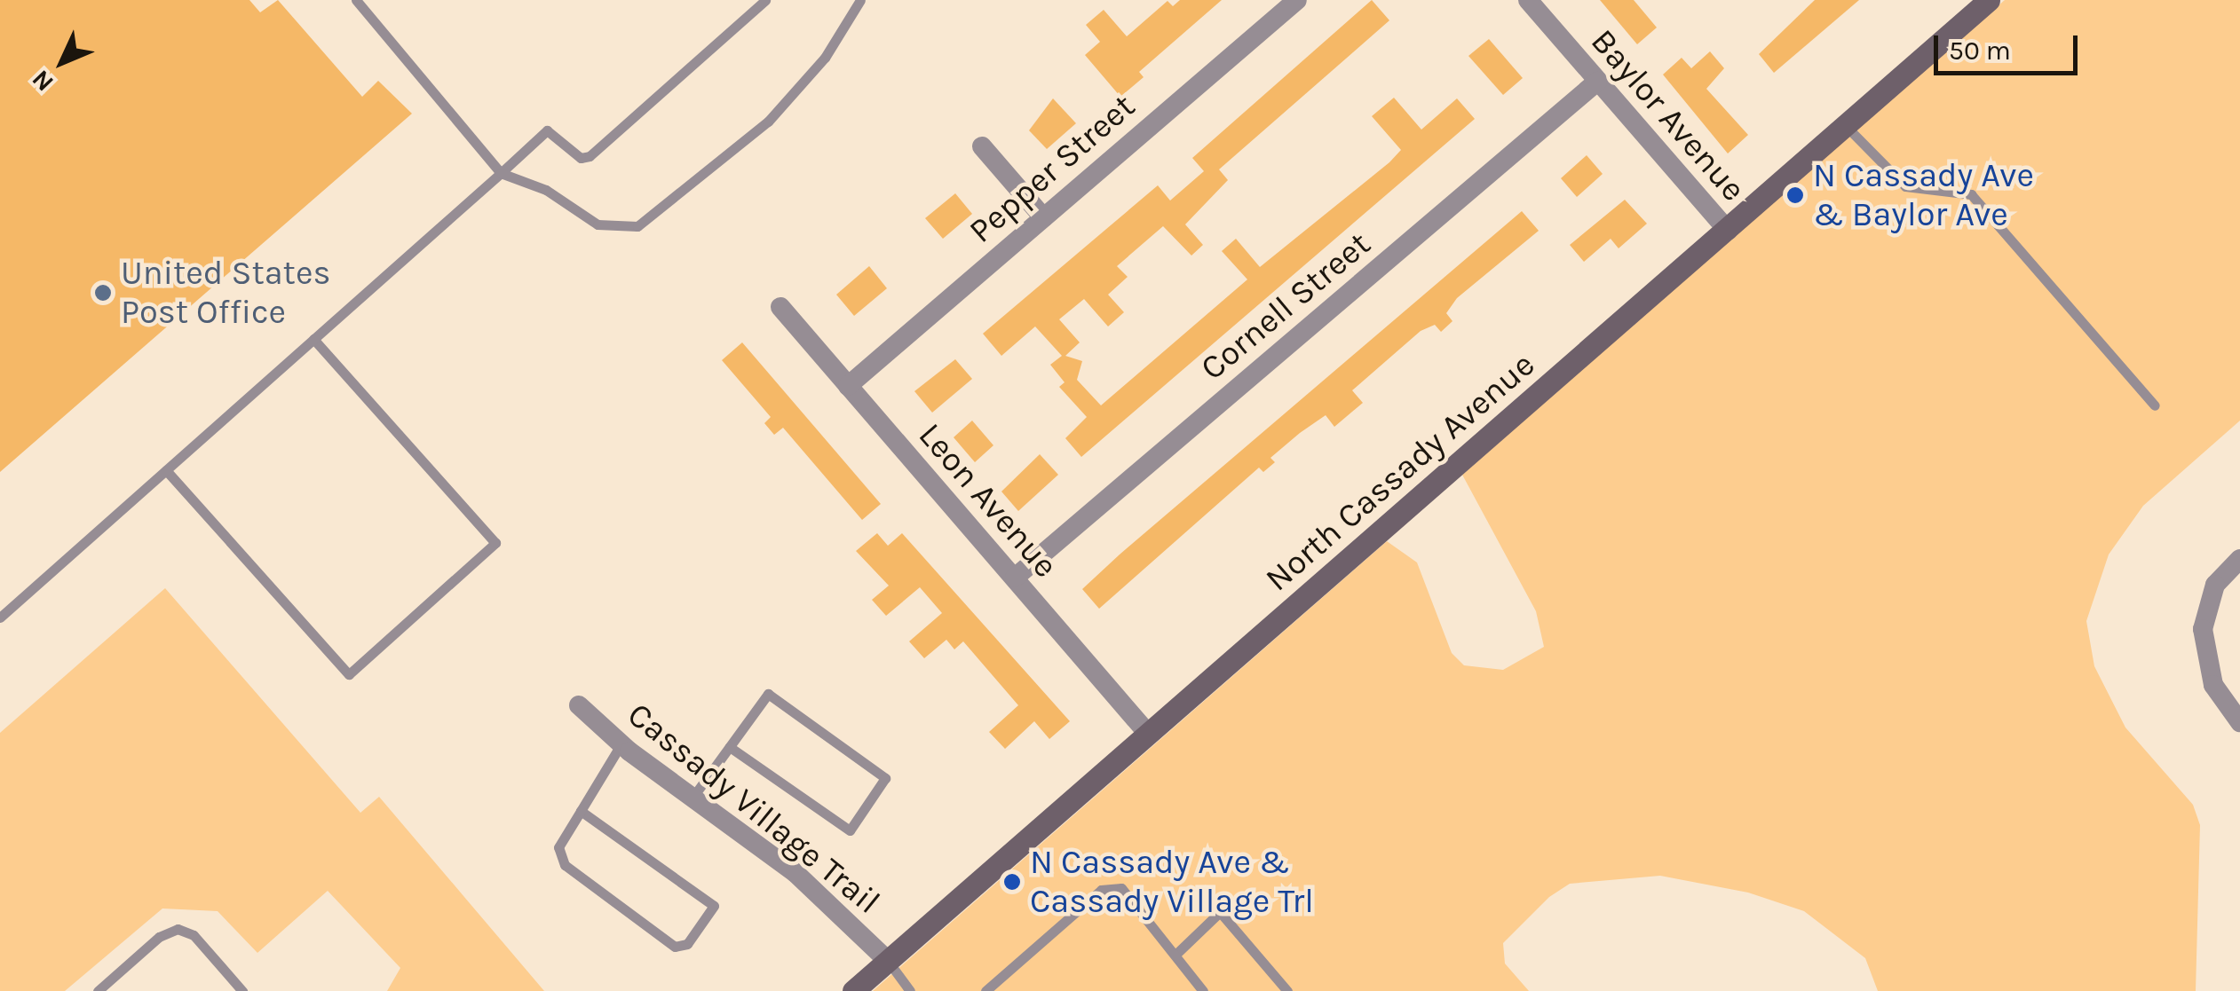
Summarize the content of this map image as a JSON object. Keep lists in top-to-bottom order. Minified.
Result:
{"streets":{"main road":["North Cassady Avenue"],"street":["Baylor Avenue","Pepper Street","Cornell Street","Leon Avenue","Cassady Village Trail"]},"crossings":[["Baylor Avenue","Cornell Street"],["Baylor Avenue","North Cassady Avenue"],["Pepper Street","Leon Avenue"],["Cornell Street","Leon Avenue"],["North Cassady Avenue","Leon Avenue"],["North Cassady Avenue","Cassady Village Trail"]],"places":["N Cassady Ave & Baylor Ave","United States Post Office","N Cassady Ave & Cassady Village Trl"],"scale_bar":"50 m","north":"bottom left"}
